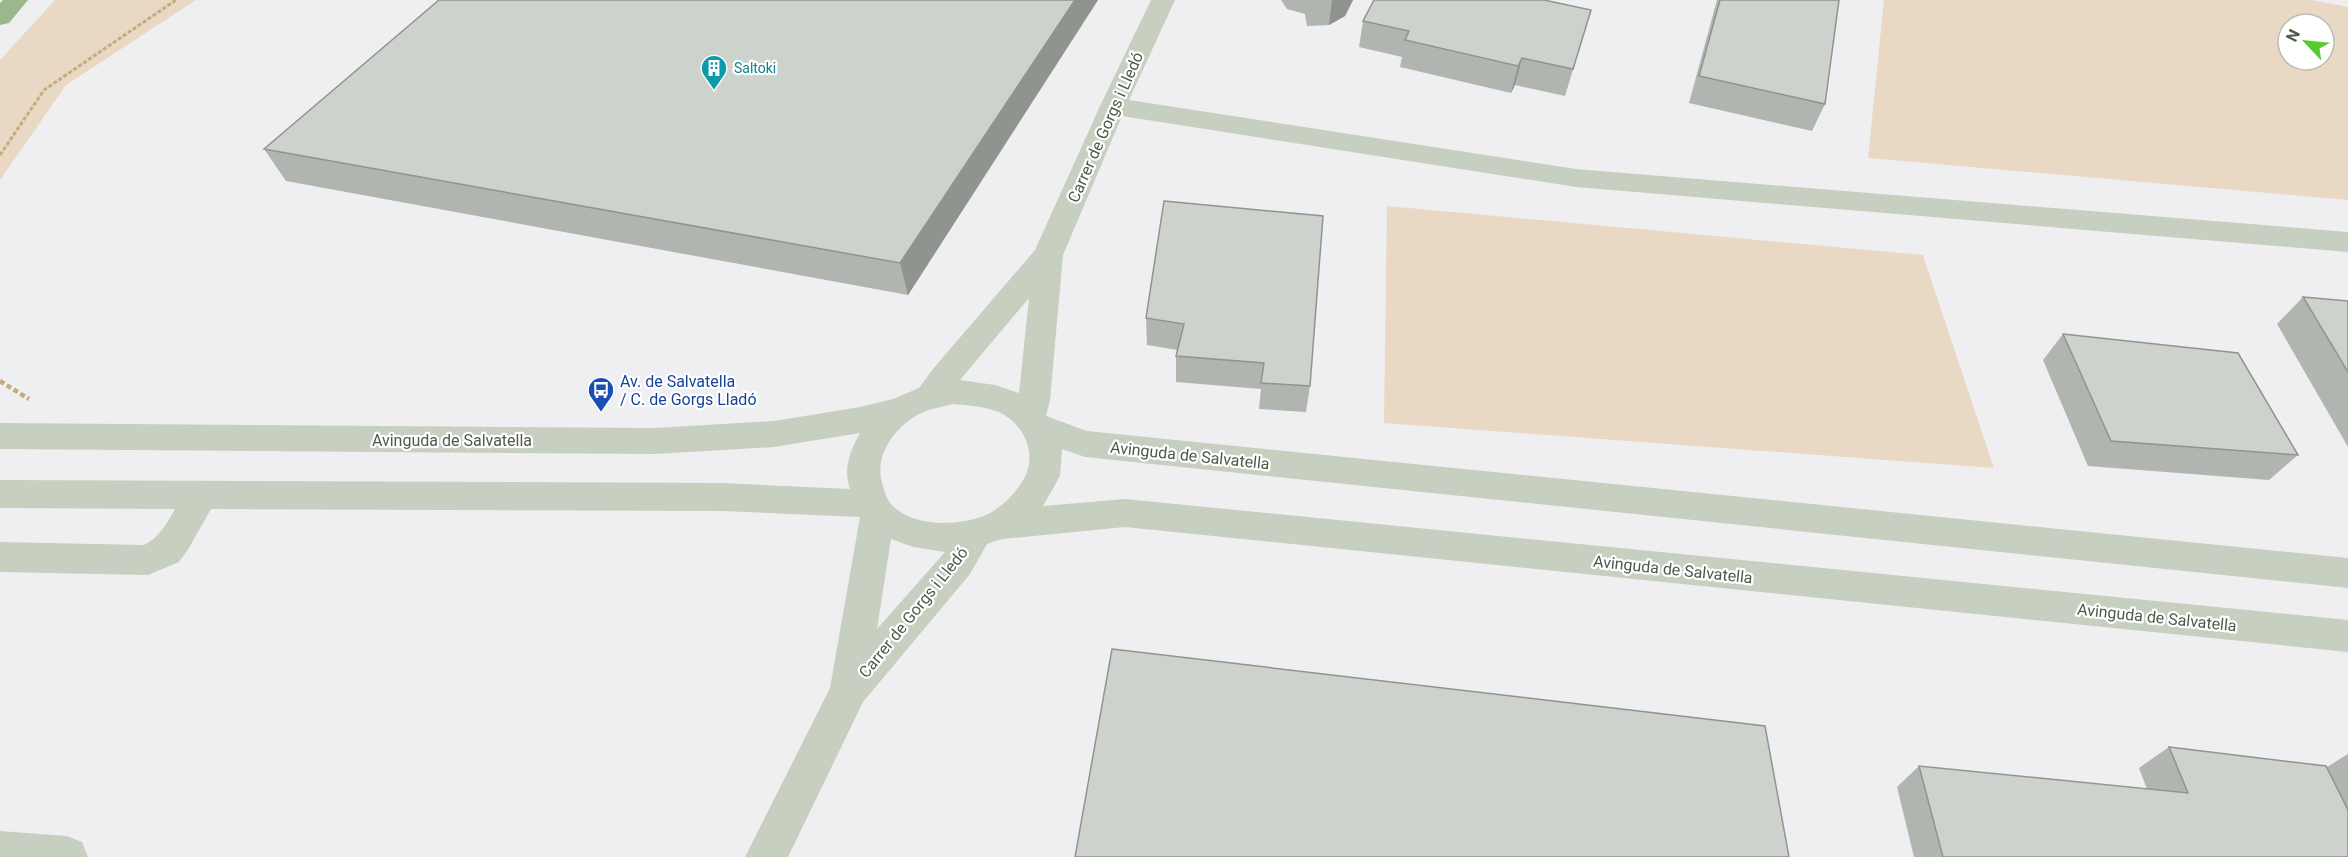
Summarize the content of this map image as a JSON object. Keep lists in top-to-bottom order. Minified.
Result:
{"streets":{"street":["Carrer de Gorgs i Lledó","Avinguda de Salvatella"]},"crossings":[["Carrer de Gorgs i Lledó","Avinguda de Salvatella"]],"places":{"building":["Saltoki"],"bus stop":["Av. de Salvatella / C. de Gorgs Lladó"]},"north":"top left"}
